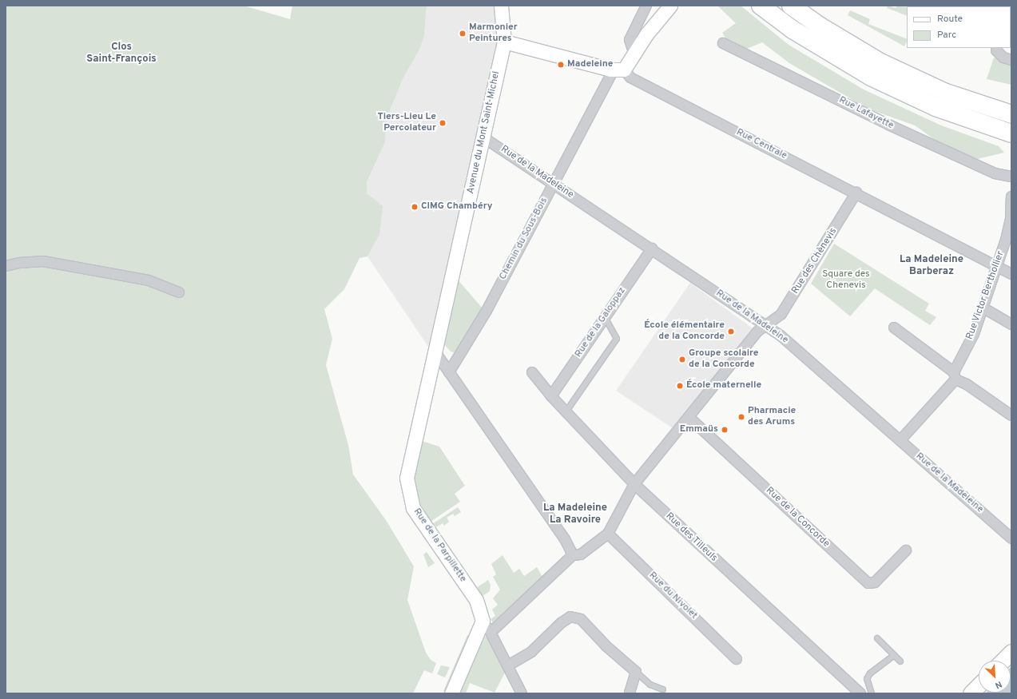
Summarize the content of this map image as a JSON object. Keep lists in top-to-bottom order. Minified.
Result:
{"streets":{"street":["Rue Lafayette","Avenue du Mont Saint-Michel","Rue Centrale","Rue de la Madeleine","Chemin du Sous-Bois","Rue des Chènevis","Rue Victor Berthollier","Rue de la Galoppaz","Rue de la Concorde","Rue des Tilleuls","Rue de la Parpillette","Rue du Nivolet"]},"crossings":[["Avenue du Mont Saint-Michel","Rue Centrale"],["Avenue du Mont Saint-Michel","Rue de la Madeleine"],["Avenue du Mont Saint-Michel","Rue de la Parpillette"],["Rue Centrale","Chemin du Sous-Bois"],["Rue Centrale","Rue des Chènevis"],["Rue Centrale","Rue Victor Berthollier"],["Rue de la Madeleine","Chemin du Sous-Bois"],["Rue de la Madeleine","Rue des Chènevis"],["Rue de la Madeleine","Rue Victor Berthollier"],["Rue de la Madeleine","Rue de la Galoppaz"],["Rue de la Galoppaz","Rue des Tilleuls"]],"districts":["Clos Saint-François","La Madeleine Barberaz","La Madeleine La Ravoire"],"parks":["Square des Chenevis"],"places":["Marmonier Peintures","Madeleine","Tiers-Lieu Le Percolateur","CIMG Chambéry","École élémentaire de la Concorde","Groupe scolaire de la Concorde","École maternelle","Pharmacie des Arums","Emmaüs"],"legend":["Route","Parc"],"north":"bottom right"}
